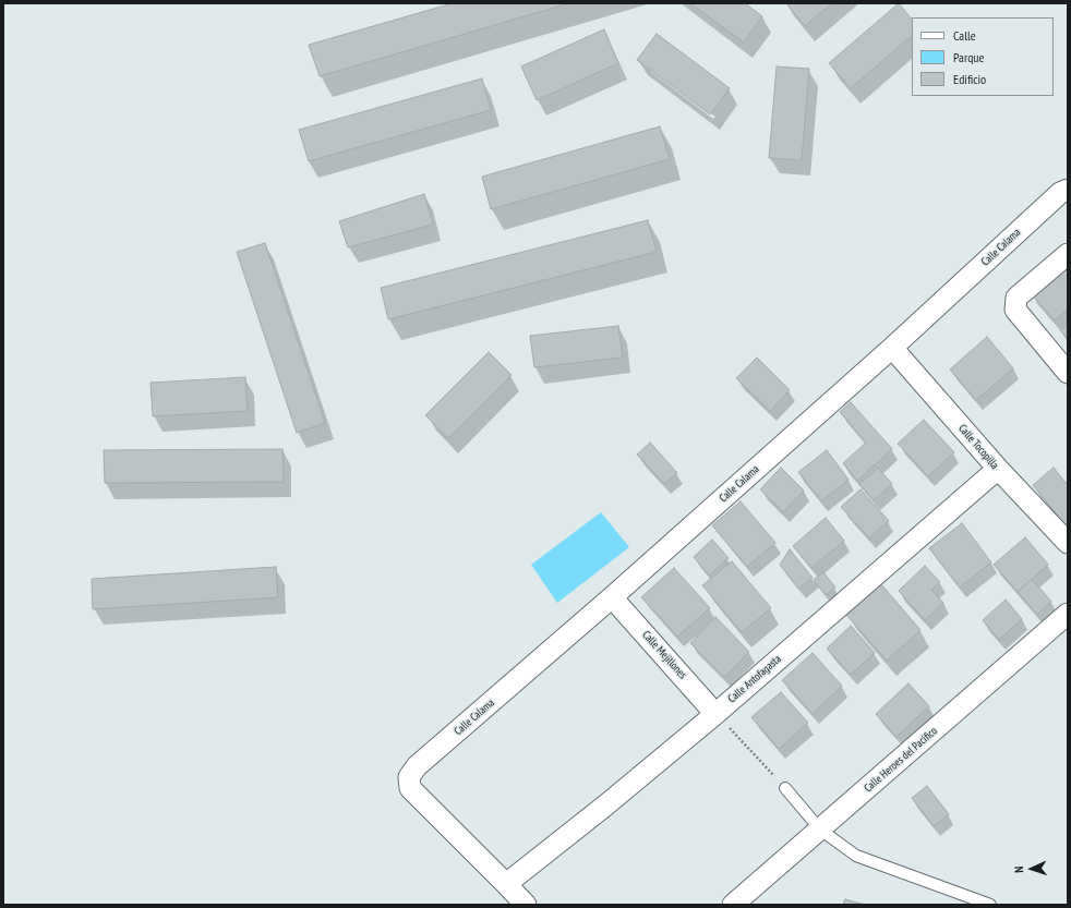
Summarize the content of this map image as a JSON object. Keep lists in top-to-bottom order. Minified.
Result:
{"streets":{"street":["Calle Calama","Calle Tocopilla","Calle Mejillones","Calle Antofagasta","Calle Heroes del Pacifico"]},"crossings":[["Calle Calama","Calle Tocopilla"],["Calle Calama","Calle Mejillones"],["Calle Calama","Calle Antofagasta"],["Calle Tocopilla","Calle Antofagasta"],["Calle Mejillones","Calle Antofagasta"]],"legend":["Calle","Parque","Edificio"],"north":"left"}
